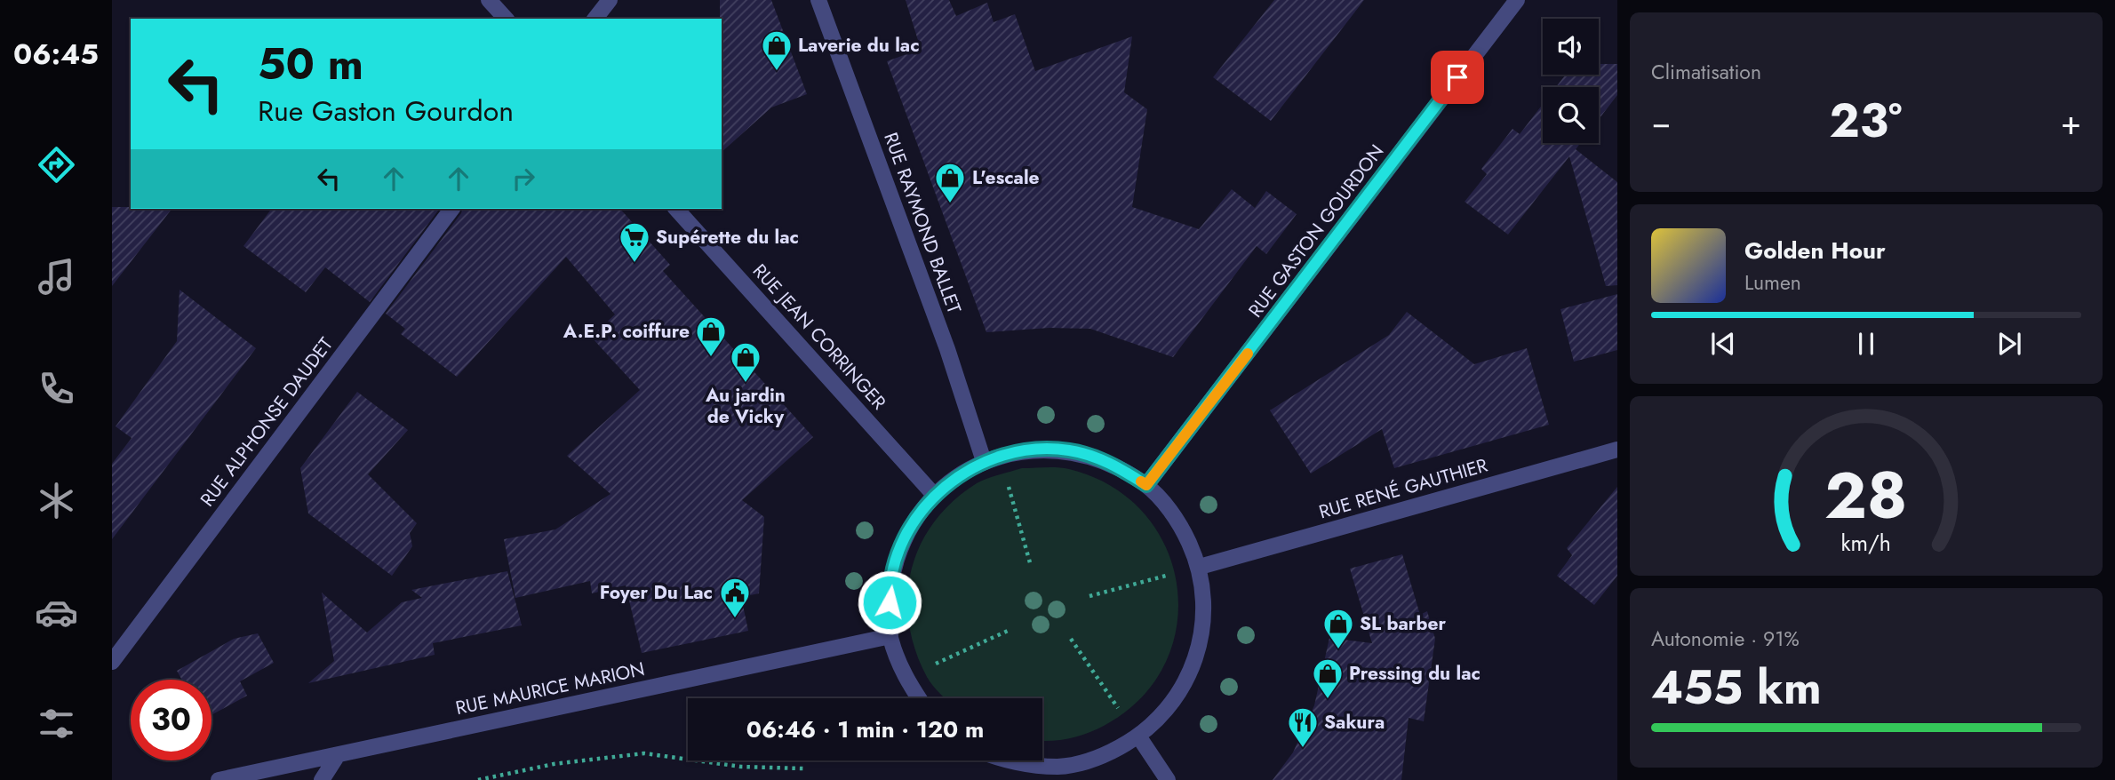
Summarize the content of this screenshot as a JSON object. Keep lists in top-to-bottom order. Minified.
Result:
{"streets":{"street":["RUE RAYMOND BALLET","RUE GASTON GOURDON","RUE JEAN CORRINGER","RUE ALPHONSE DAUDET","RUE RENÉ GAUTHIER","RUE MAURICE MARION"]},"places":{"shop":["Laverie du lac","L'escale","A.E.P. coiffure","Au jardin de Vicky","SL barber","Pressing du lac"],"supermarket":["Supérette du lac"],"public building":["Foyer Du Lac"],"restaurant":["Sakura"]},"page":{"tabs":"06:45","tile":["Climatisation",["Autonomie · 91%","455 km"]],"turn":["50 m","Rue Gaston Gourdon"],"heat":["−","23°","+"],"song":["Golden Hour","Lumen"],"limit":"30","trip":"06:46 · 1 min · 120 m","gauge":["28","km/h"]}}
